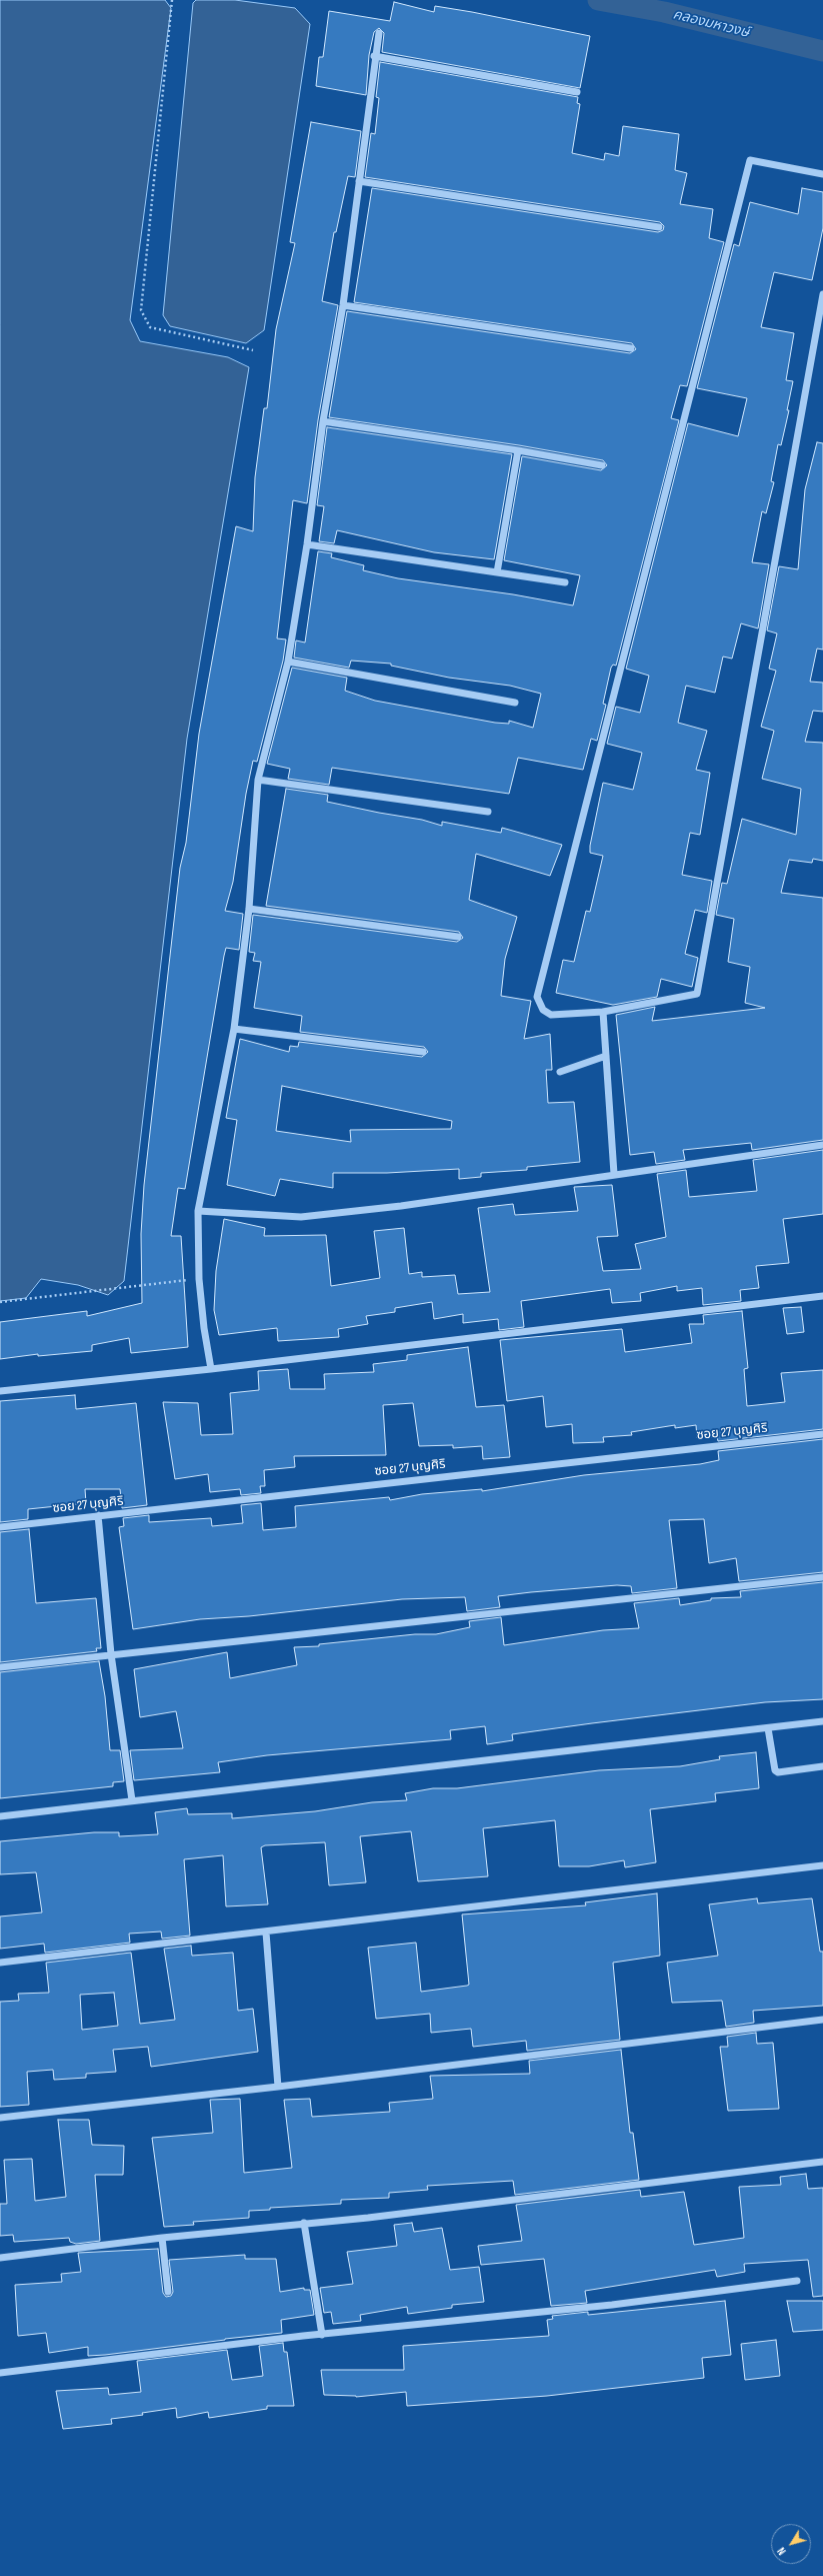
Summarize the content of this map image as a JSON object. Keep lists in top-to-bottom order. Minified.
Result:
{"streets":{"street":["ซอย 27 บุญศิริ"]},"water":["คลองมหาวงษ์"],"north":"bottom left"}
